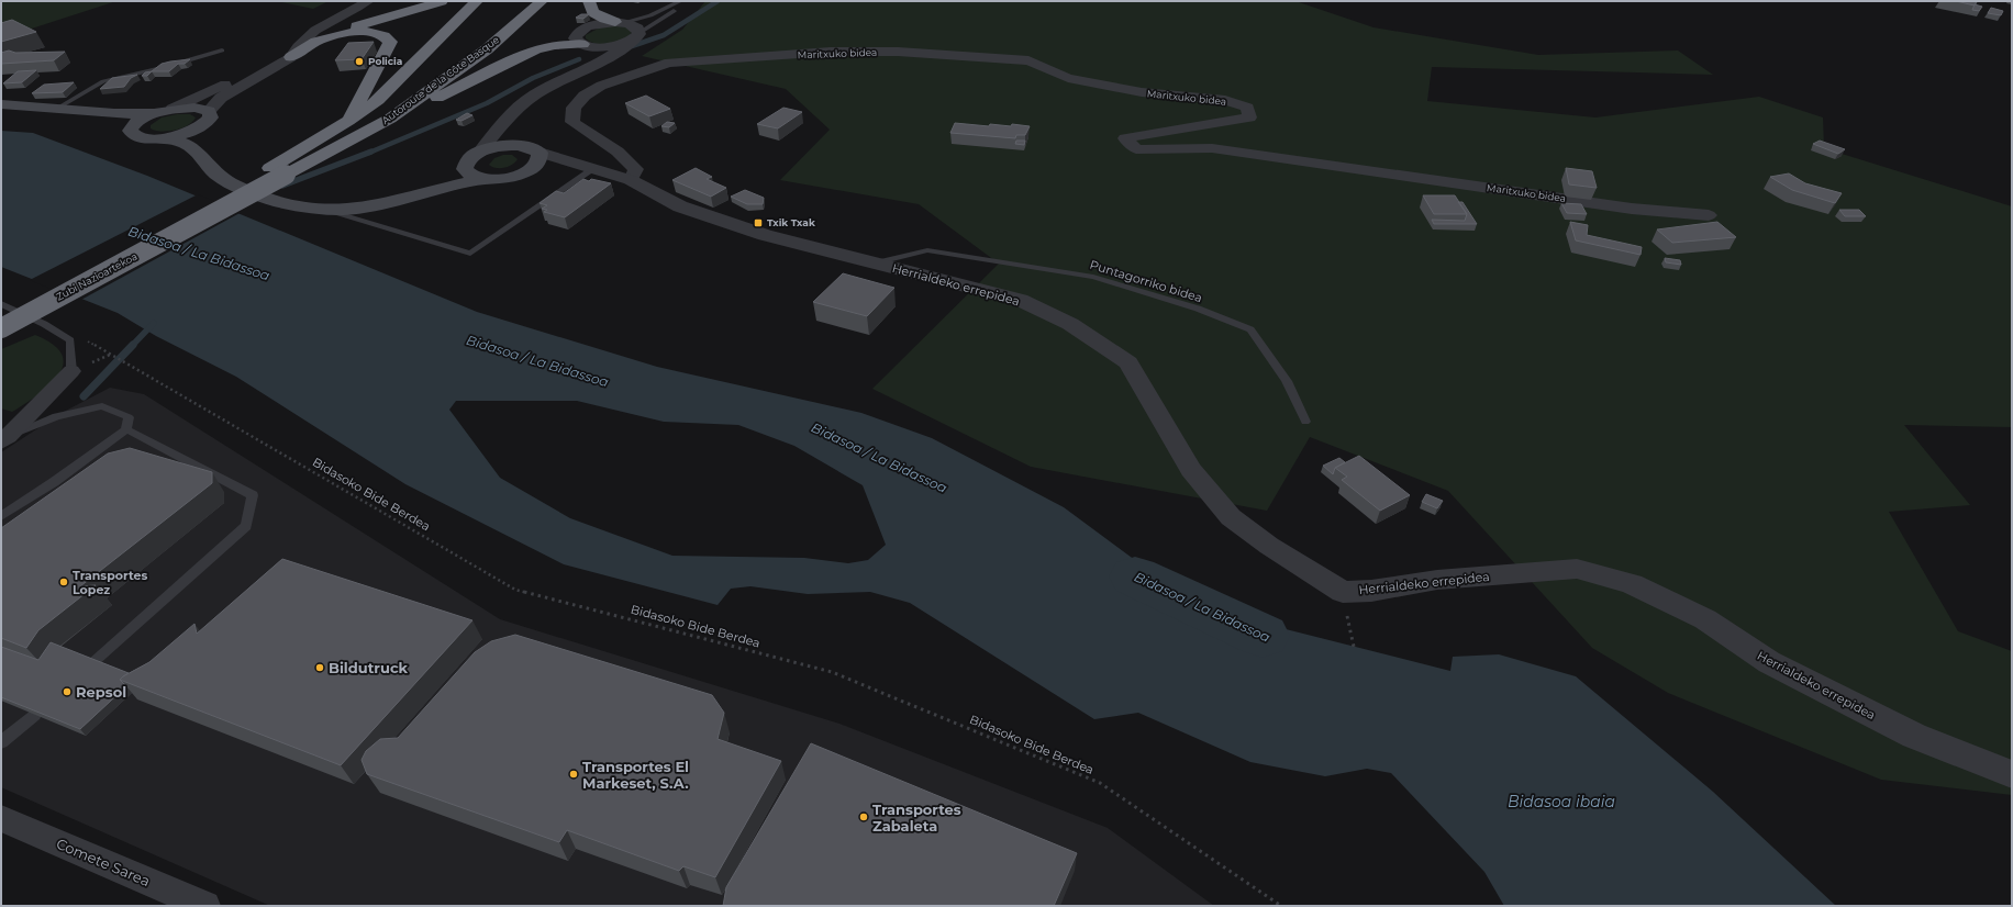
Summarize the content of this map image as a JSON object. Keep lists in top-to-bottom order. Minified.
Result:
{"streets":{"highway":["Autoroute de la Côte Basque","Zubi Nazioartekoa"],"street":["Maritxuko bidea","Herrialdeko errepidea","Comete Sarea"],"lane":["Puntagorriko bidea"],"path":["Bidasoko Bide Berdea"]},"crossings":[["Maritxuko bidea","Herrialdeko errepidea"],["Autoroute de la Côte Basque","Zubi Nazioartekoa"],["Puntagorriko bidea","Herrialdeko errepidea"]],"water":["Bidasoa / La Bidassoa","Bidasoa ibaia"],"places":{"other":["Policia","Transportes Lopez","Bildutruck","Repsol","Transportes El Markeset, S.A.","Transportes Zabaleta"],"transit":["Txik Txak"]}}
